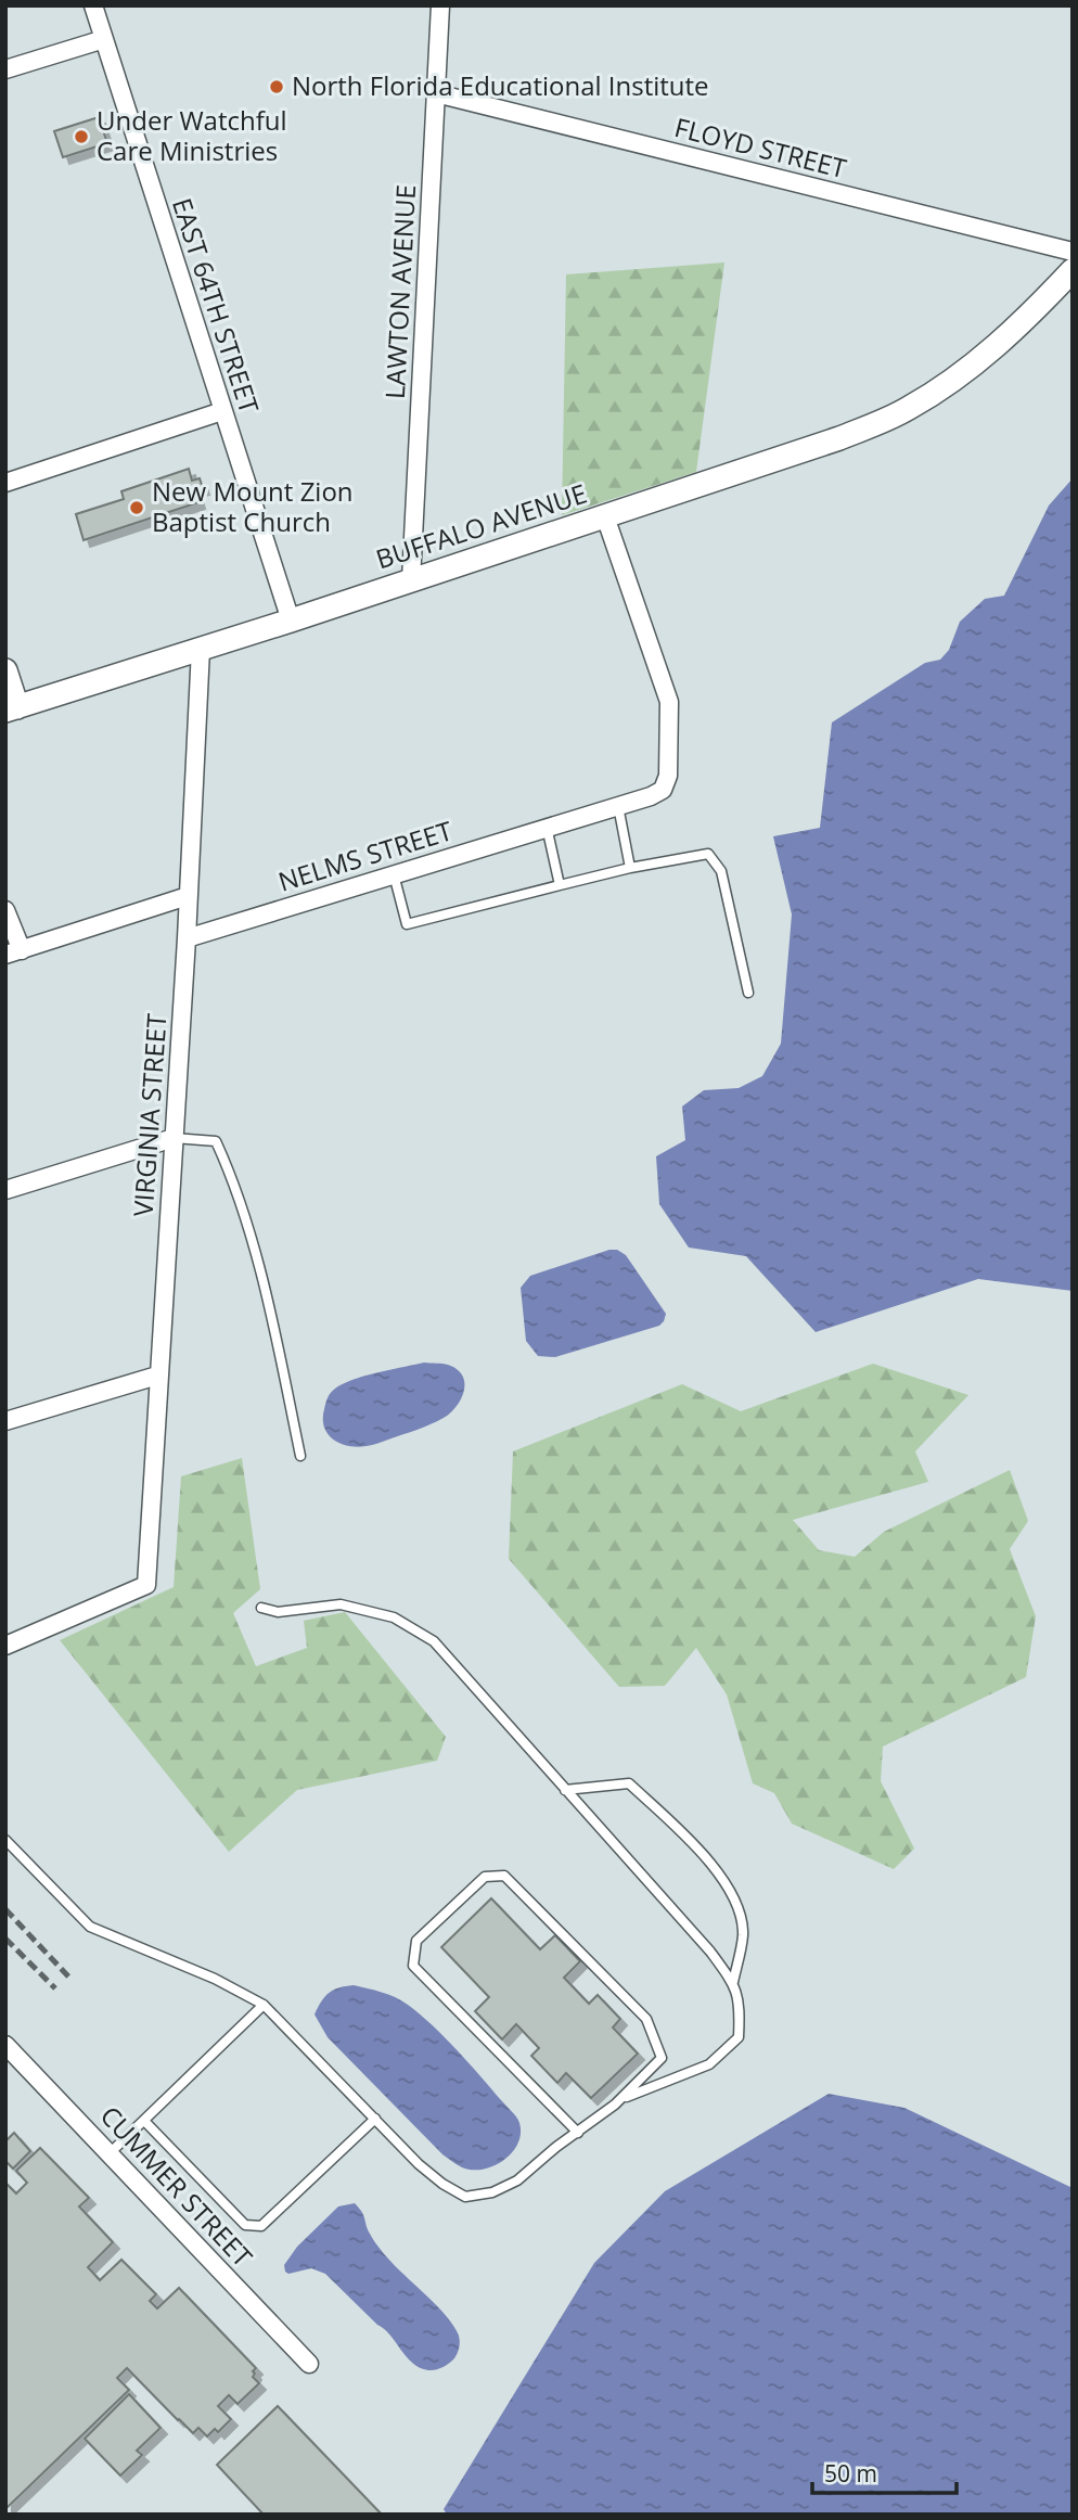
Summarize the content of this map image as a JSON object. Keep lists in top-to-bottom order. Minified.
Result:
{"streets":{"street":["FLOYD STREET","LAWTON AVENUE","EAST 64TH STREET","BUFFALO AVENUE","NELMS STREET","VIRGINIA STREET","CUMMER STREET"]},"crossings":[["FLOYD STREET","LAWTON AVENUE"],["LAWTON AVENUE","BUFFALO AVENUE"],["EAST 64TH STREET","BUFFALO AVENUE"],["BUFFALO AVENUE","NELMS STREET"],["BUFFALO AVENUE","VIRGINIA STREET"],["NELMS STREET","VIRGINIA STREET"]],"places":["North Florida Educational Institute","Under Watchful Care Ministries","New Mount Zion Baptist Church"],"scale_bar":"50 m"}
